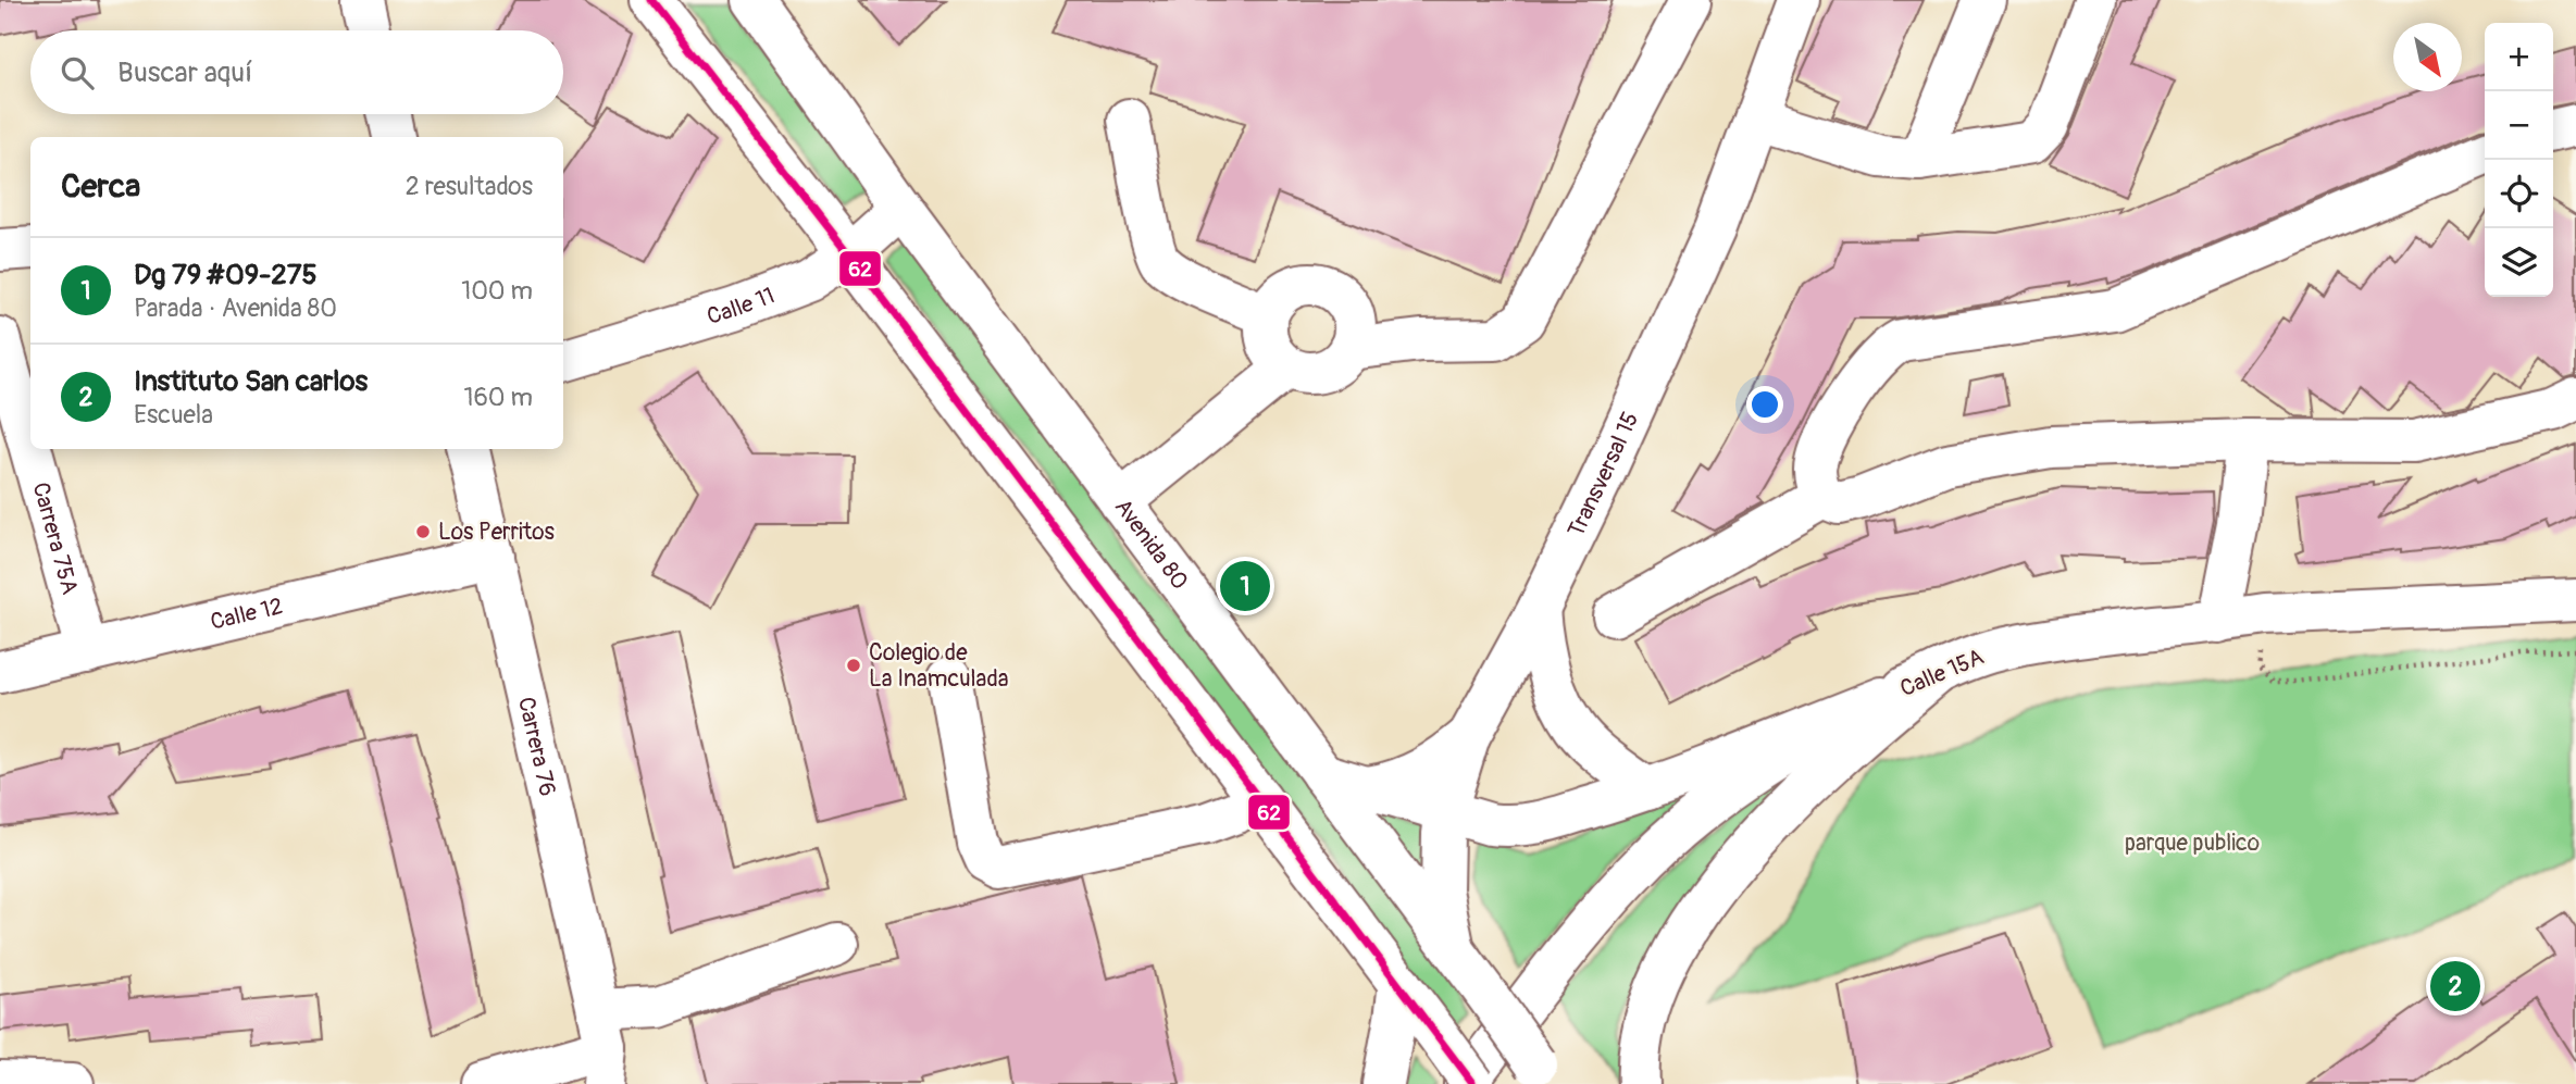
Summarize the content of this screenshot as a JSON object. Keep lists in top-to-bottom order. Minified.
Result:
{"streets":{"main road":["Calle 11","Transversal 15","Carrera 75A","Avenida 80","Calle 12","Calle 15A","Carrera 76"]},"crossings":[["Calle 11","Avenida 80"],["Transversal 15","Avenida 80"],["Carrera 75A","Calle 12"],["Calle 12","Carrera 76"]],"parks":["parque publico"],"places":["Los Perritos","Colegio de La Inamculada"],"lines":["transit line 62"],"north":"bottom right","page":{"map_buttons":["+","−"],"search":"Buscar aquí","heading":["Cerca","2 resultados"],"list":[{"mark":"1","name":"Dg 79 #09-275","note":"Parada · Avenida 80","value":"100 m"},{"mark":"2","name":"Instituto San carlos","note":"Escuela","value":"160 m"}],"pins":["1","2"]}}
